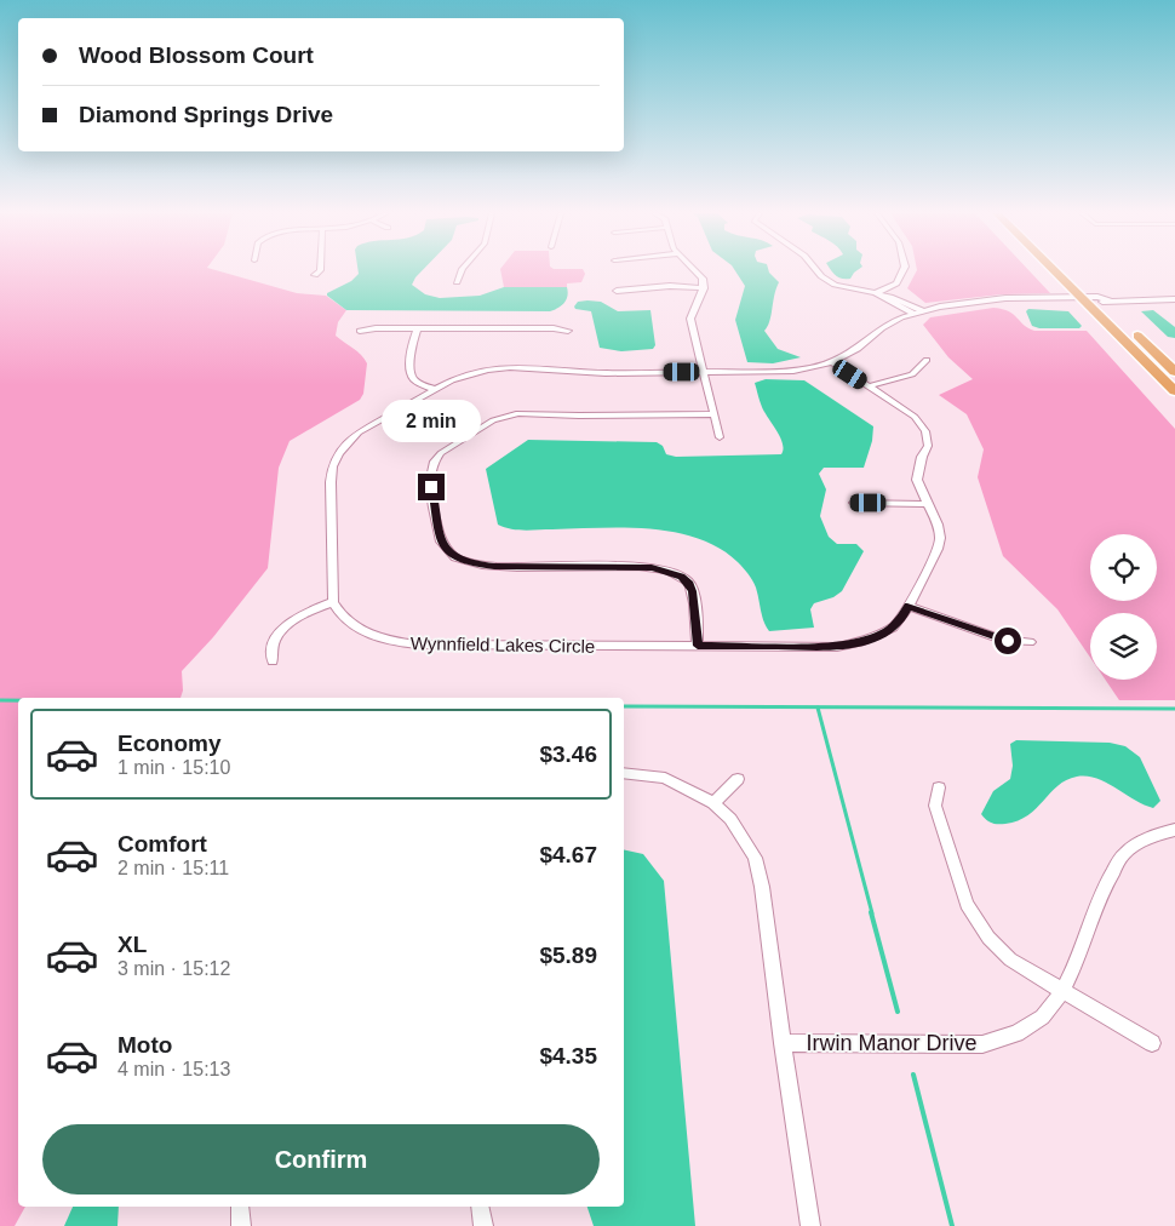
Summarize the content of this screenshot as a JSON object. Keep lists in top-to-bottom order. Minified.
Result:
{"streets":{"street":["Wynnfield Lakes Circle","Irwin Manor Drive"]},"page":{"banner":["Wood Blossom Court","Diamond Springs Drive"],"bubble":"2 min","list":[{"name":"Economy","note":"1 min · 15:10","value":"$3.46"},{"name":"Comfort","note":"2 min · 15:11","value":"$4.67"},{"name":"XL","note":"3 min · 15:12","value":"$5.89"},{"name":"Moto","note":"4 min · 15:13","value":"$4.35"}],"buttons":"Confirm"}}
